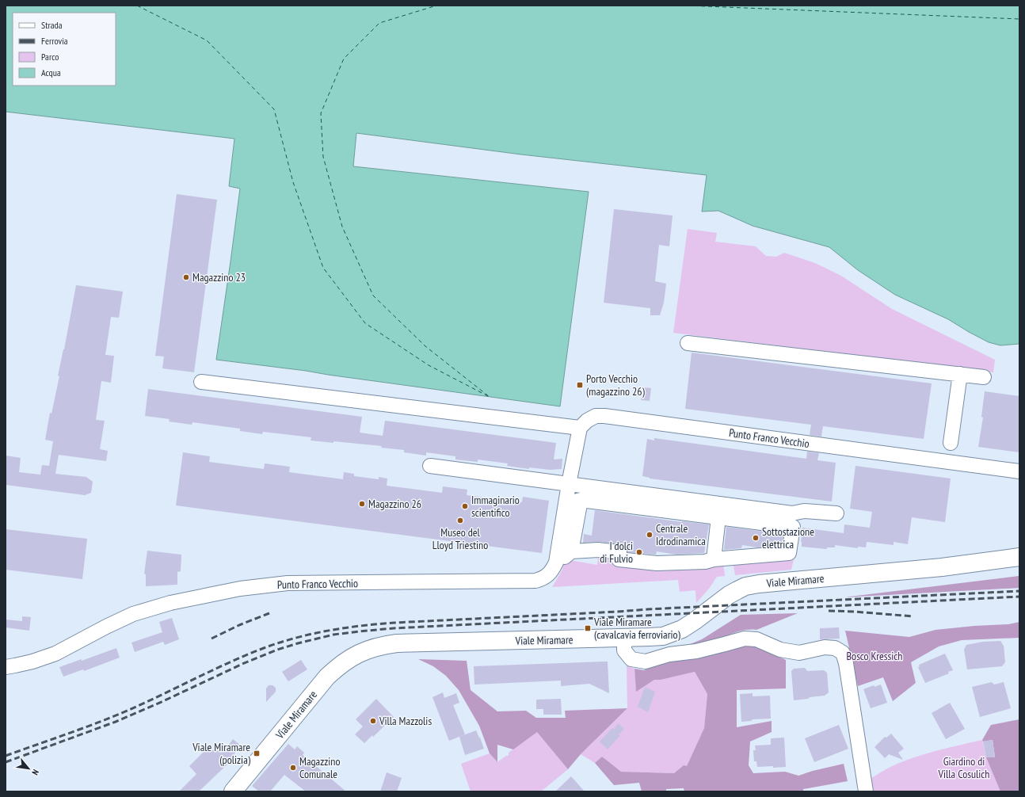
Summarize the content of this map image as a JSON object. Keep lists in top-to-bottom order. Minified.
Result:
{"streets":{"main road":["Viale Miramare"],"street":["Punto Franco Vecchio"]},"parks":["Bosco Kressich","Giardino di Villa Cosulich"],"places":{"other":["Magazzino 23","Magazzino 26","Immaginario scientifico","Museo del Lloyd Triestino","Centrale Idrodinamica","Sottostazione elettrica","I dolci di Fulvio","Villa Mazzolis","Magazzino Comunale"],"transit":["Porto Vecchio (magazzino 26)","Viale Miramare (cavalcavia ferroviario)","Viale Miramare (polizia)"]},"legend":["Strada","Ferrovia","Parco","Acqua"],"north":"bottom right"}
